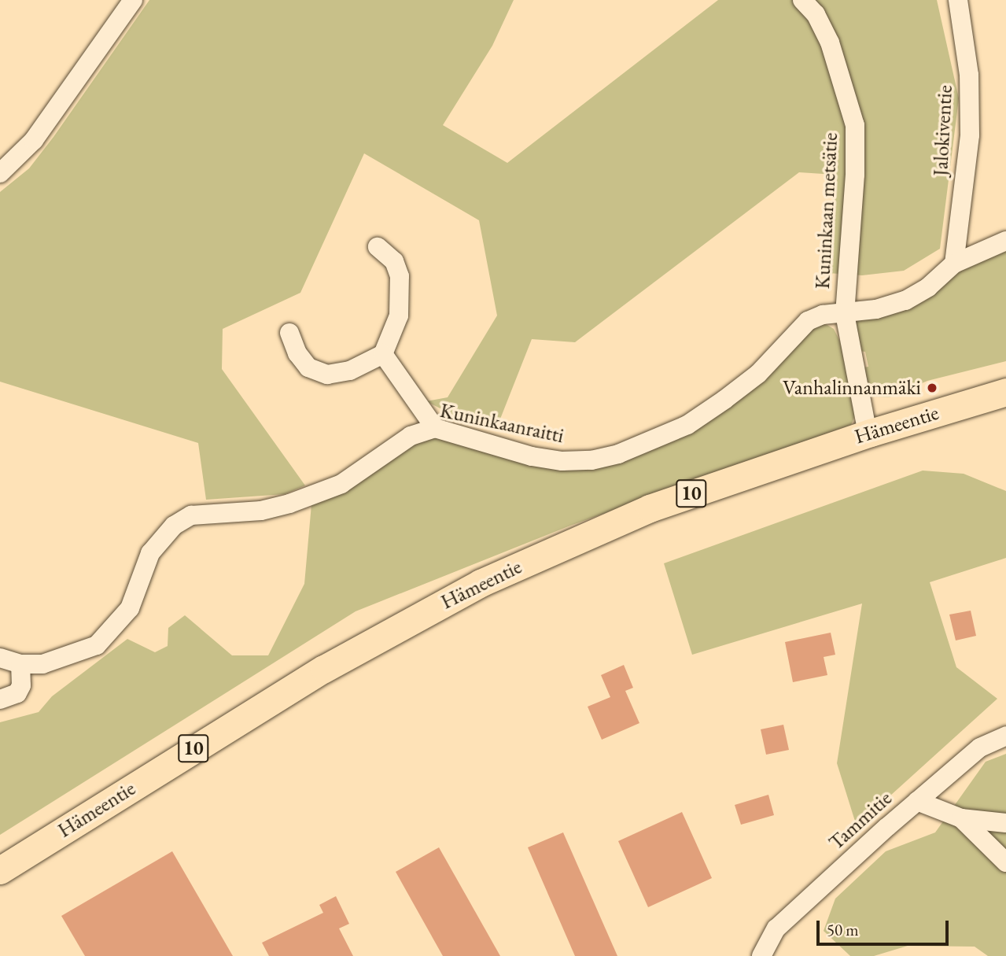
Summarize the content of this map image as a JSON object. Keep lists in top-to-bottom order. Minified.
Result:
{"streets":{"highway":["Hämeentie","10"],"street":["Jalokiventie","Kuninkaan metsätie","Kuninkaanraitti","Tammitie"]},"crossings":[["Jalokiventie","Kuninkaanraitti"],["Kuninkaan metsätie","Kuninkaanraitti"],["Kuninkaan metsätie","Hämeentie"]],"places":["Vanhalinnanmäki"],"scale_bar":"50 m"}
